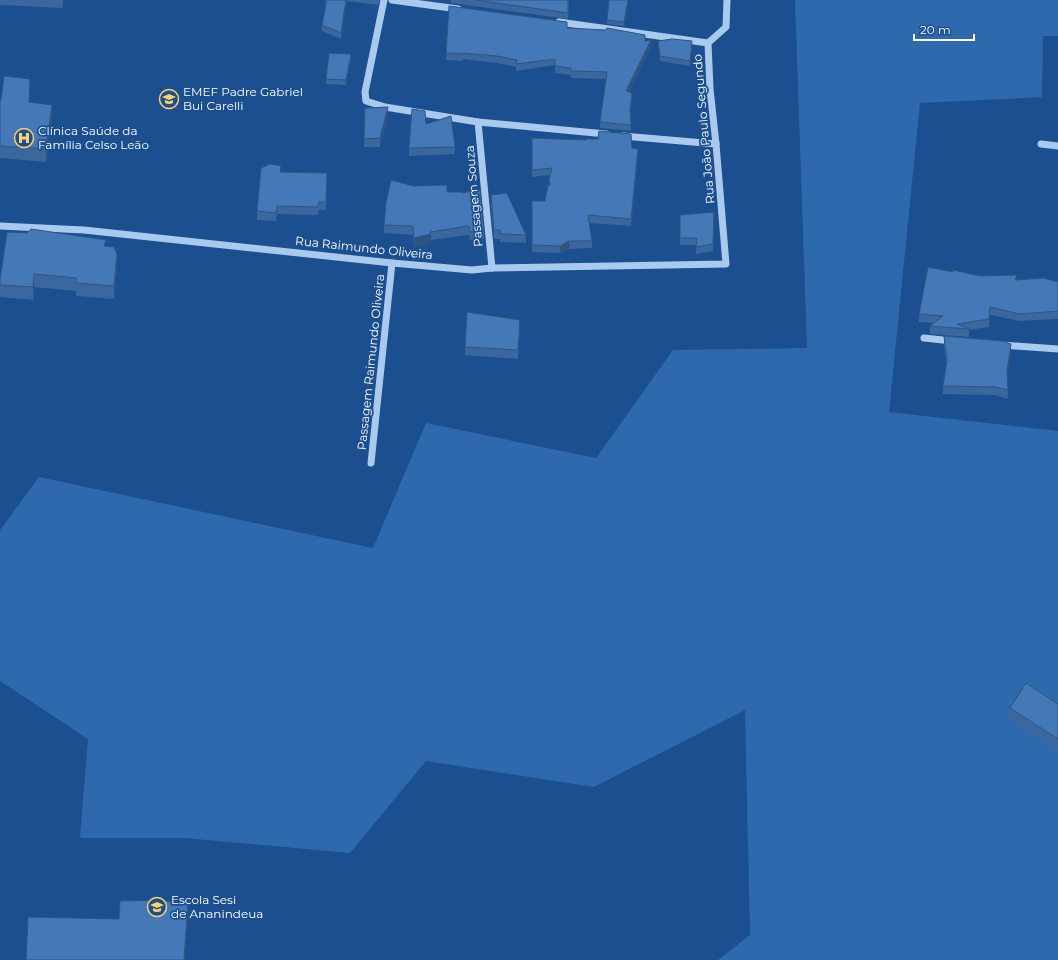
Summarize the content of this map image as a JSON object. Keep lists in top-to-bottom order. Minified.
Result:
{"streets":{"street":["Rua João Paulo Segundo","Passagem Souza","Rua Raimundo Oliveira","Passagem Raimundo Oliveira"]},"crossings":[["Rua João Paulo Segundo","Rua Raimundo Oliveira"],["Passagem Souza","Rua Raimundo Oliveira"],["Rua Raimundo Oliveira","Passagem Raimundo Oliveira"]],"places":{"school or university":["EMEF Padre Gabriel Bui Carelli","Escola Sesi de Ananindeua"],"hospital":["Clínica Saúde da Família Celso Leão"]},"scale_bar":"20 m"}
